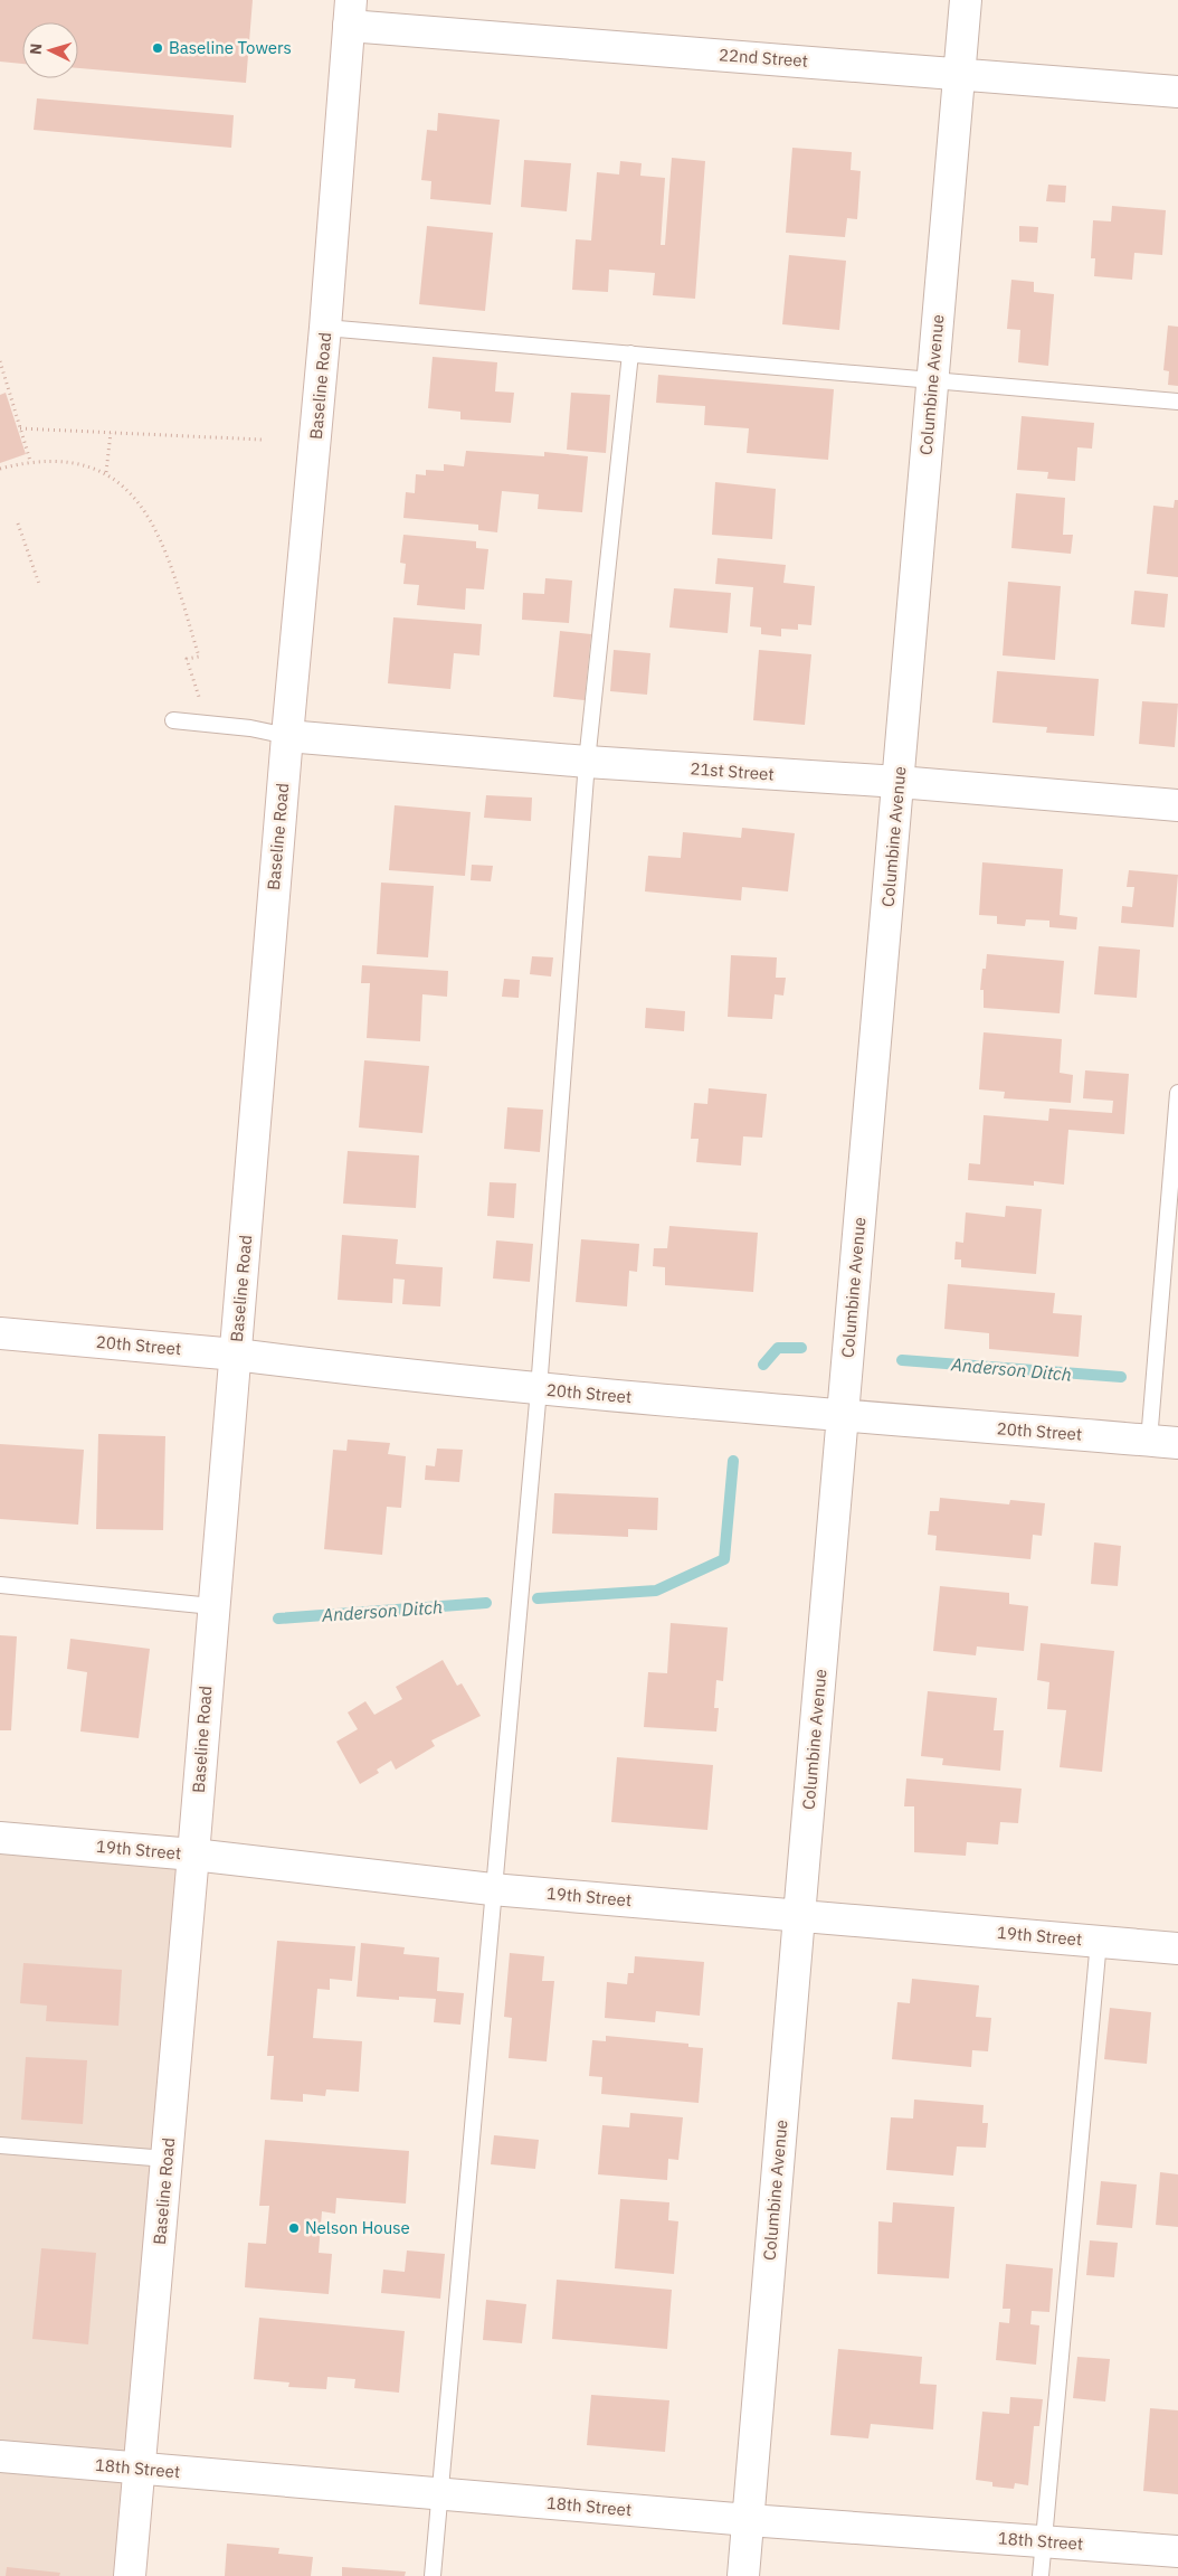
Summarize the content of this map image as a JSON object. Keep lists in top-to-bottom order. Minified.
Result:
{"streets":{"street":["22nd Street","Columbine Avenue","Baseline Road","21st Street","20th Street","19th Street","18th Street"]},"crossings":[["22nd Street","Columbine Avenue"],["22nd Street","Baseline Road"],["Columbine Avenue","21st Street"],["Columbine Avenue","20th Street"],["Columbine Avenue","19th Street"],["Columbine Avenue","18th Street"],["Baseline Road","21st Street"],["Baseline Road","20th Street"],["Baseline Road","19th Street"],["Baseline Road","18th Street"]],"water":["Anderson Ditch"],"places":["Baseline Towers","Nelson House"],"north":"left"}
